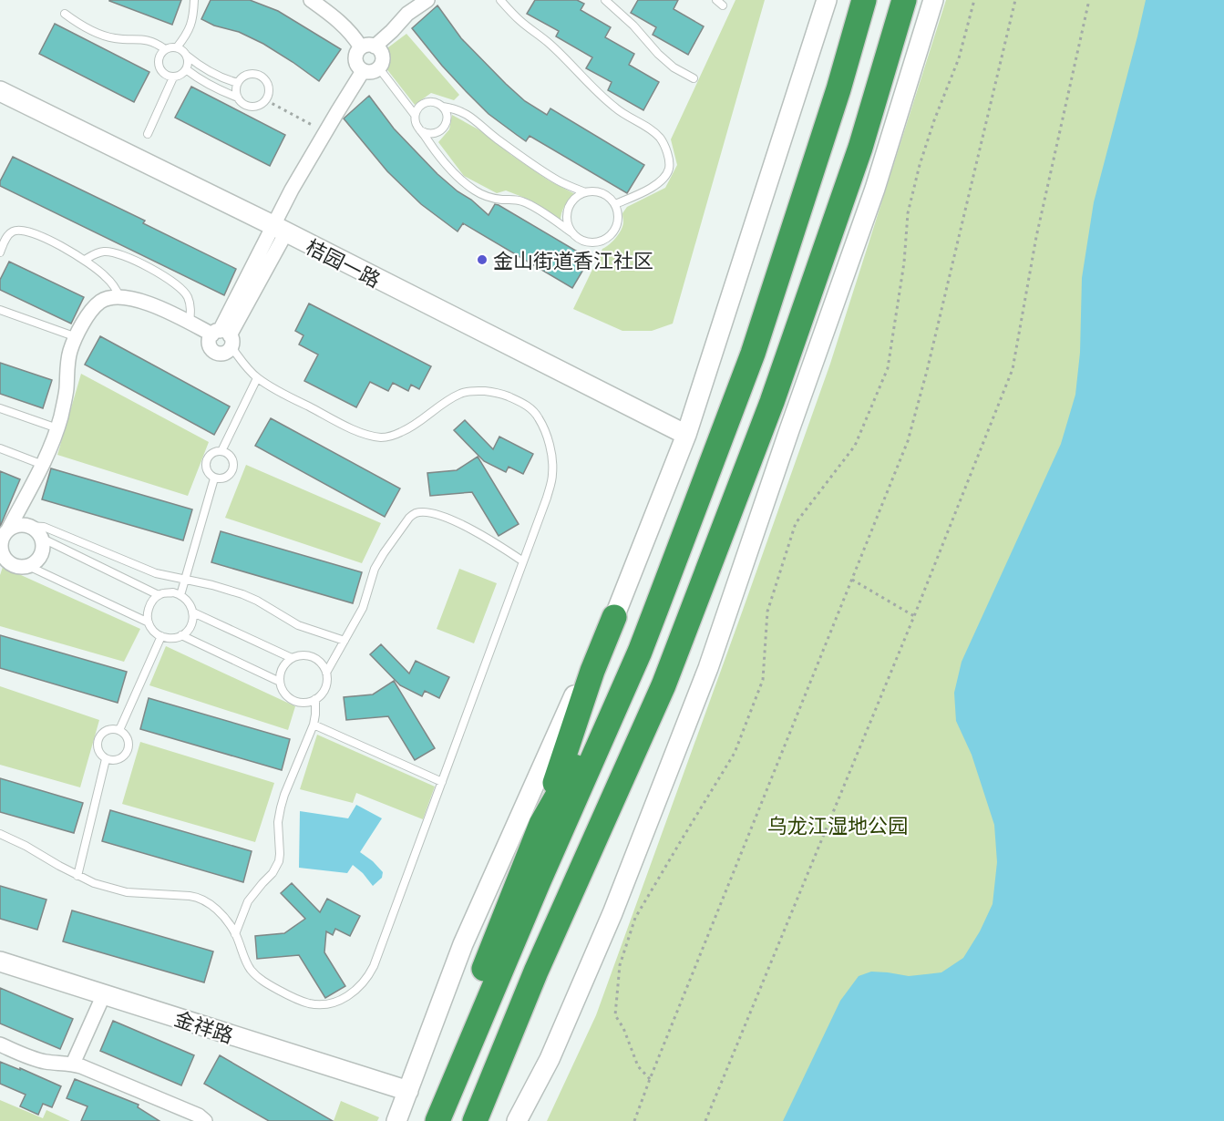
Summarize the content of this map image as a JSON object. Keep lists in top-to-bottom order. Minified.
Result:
{"streets":{"main road":["桔园一路","金祥路"]},"parks":["乌龙江湿地公园"],"places":["金山街道香江社区"]}
